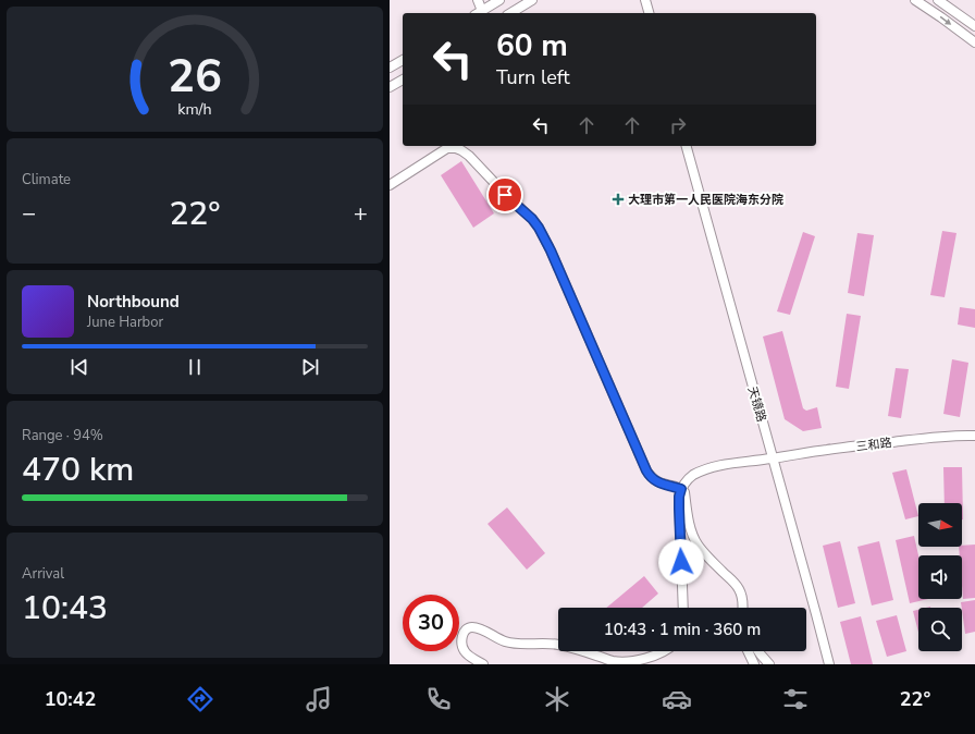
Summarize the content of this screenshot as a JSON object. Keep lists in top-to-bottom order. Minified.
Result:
{"streets":{"street":["天镜路","三和路"]},"crossings":[["天镜路","三和路"]],"places":{"health":["大理市第一人民医院海东分院"]},"north":"right","page":{"turn":["60 m","Turn left"],"tile":["Climate",["Range · 94%","470 km"],["Arrival","10:43"]],"heat":["−","22°","+"],"song":["Northbound","June Harbor"],"limit":"30","trip":"10:43 · 1 min · 360 m","tabs":["10:42","22°"],"gauge":["26","km/h"]}}
